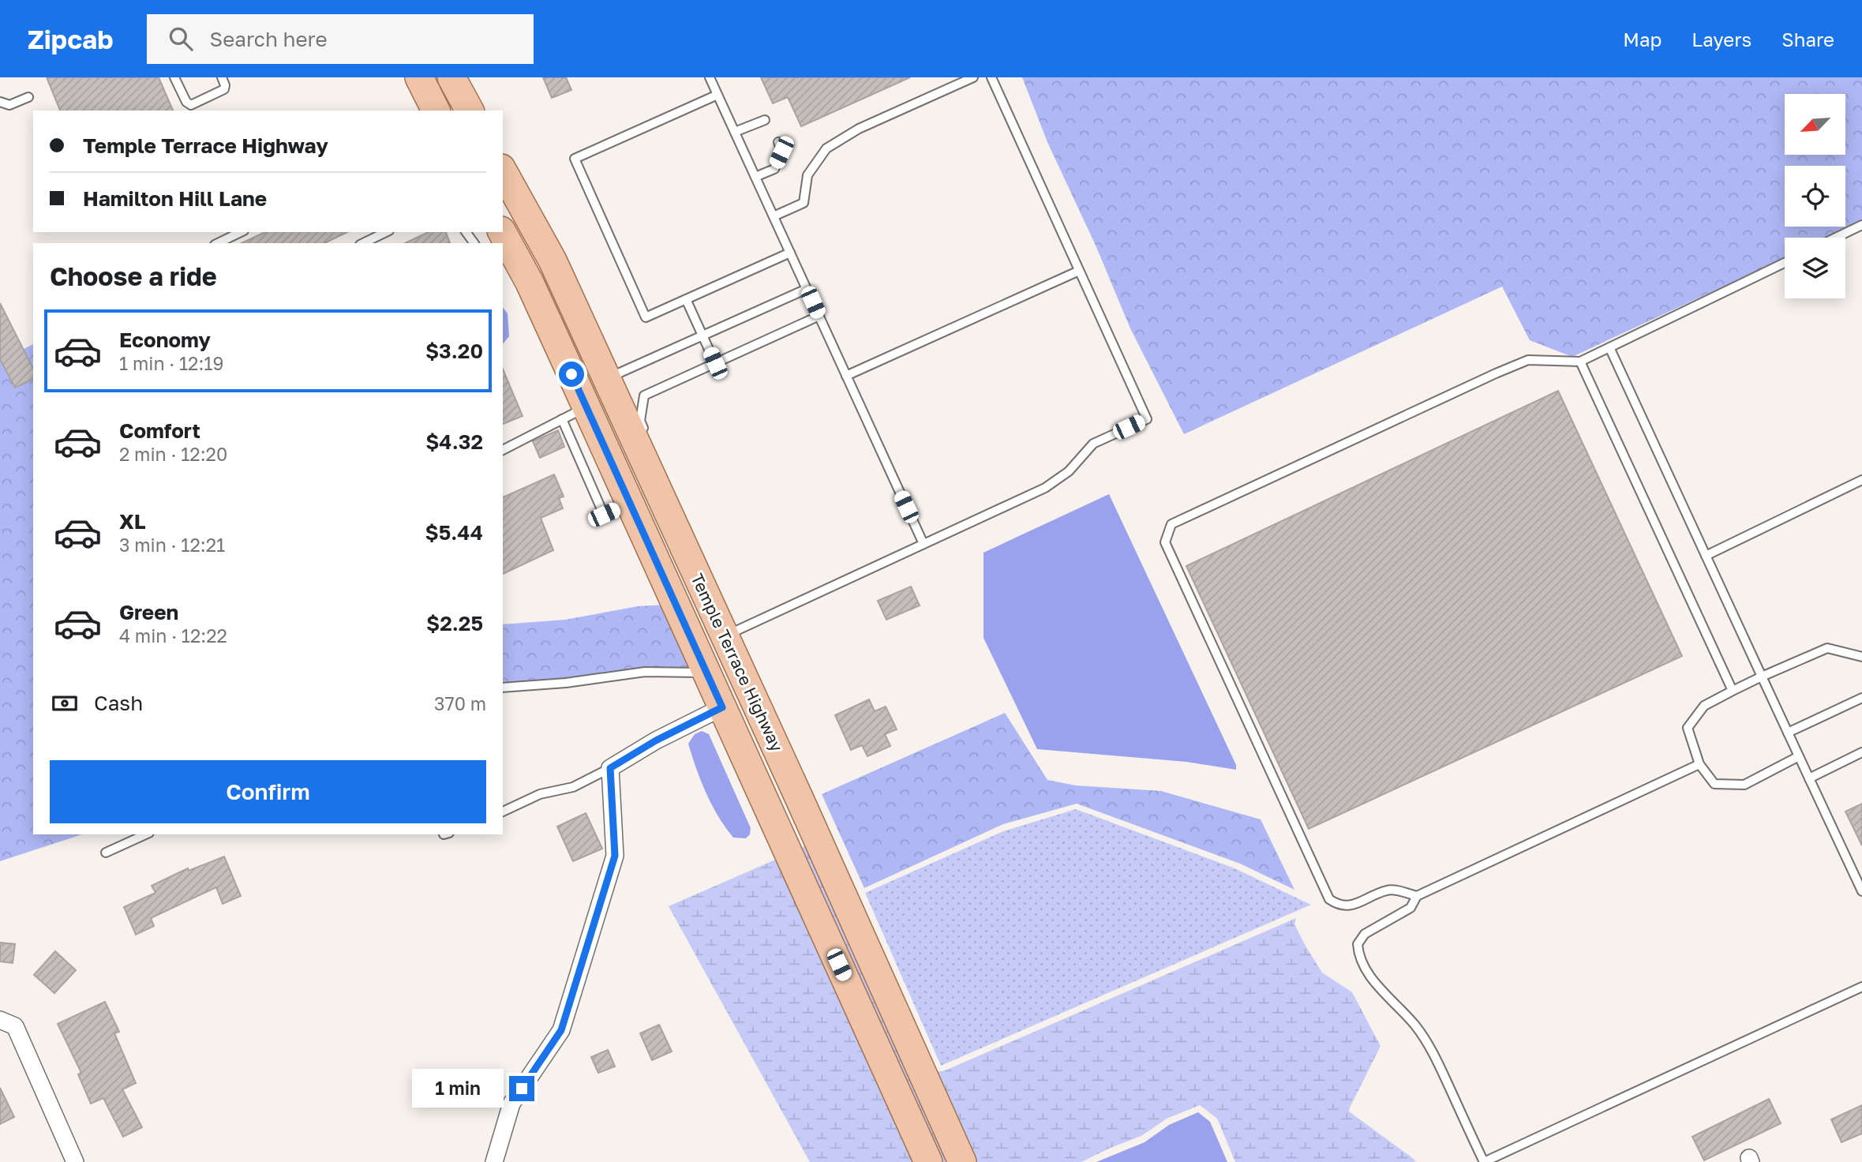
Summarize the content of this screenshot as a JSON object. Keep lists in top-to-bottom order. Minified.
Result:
{"streets":{"main road":["Temple Terrace Highway"]},"north":"bottom left","page":{"header":"Zipcab","search":"Search here","nav":["Map","Layers","Share"],"banner":["Temple Terrace Highway","Hamilton Hill Lane"],"heading":"Choose a ride","list":[{"name":"Economy","note":"1 min · 12:19","value":"$3.20"},{"name":"Comfort","note":"2 min · 12:20","value":"$4.32"},{"name":"XL","note":"3 min · 12:21","value":"$5.44"},{"name":"Green","note":"4 min · 12:22","value":"$2.25"}],"pay":["Cash","370 m"],"buttons":"Confirm","bubble":"1 min"}}
